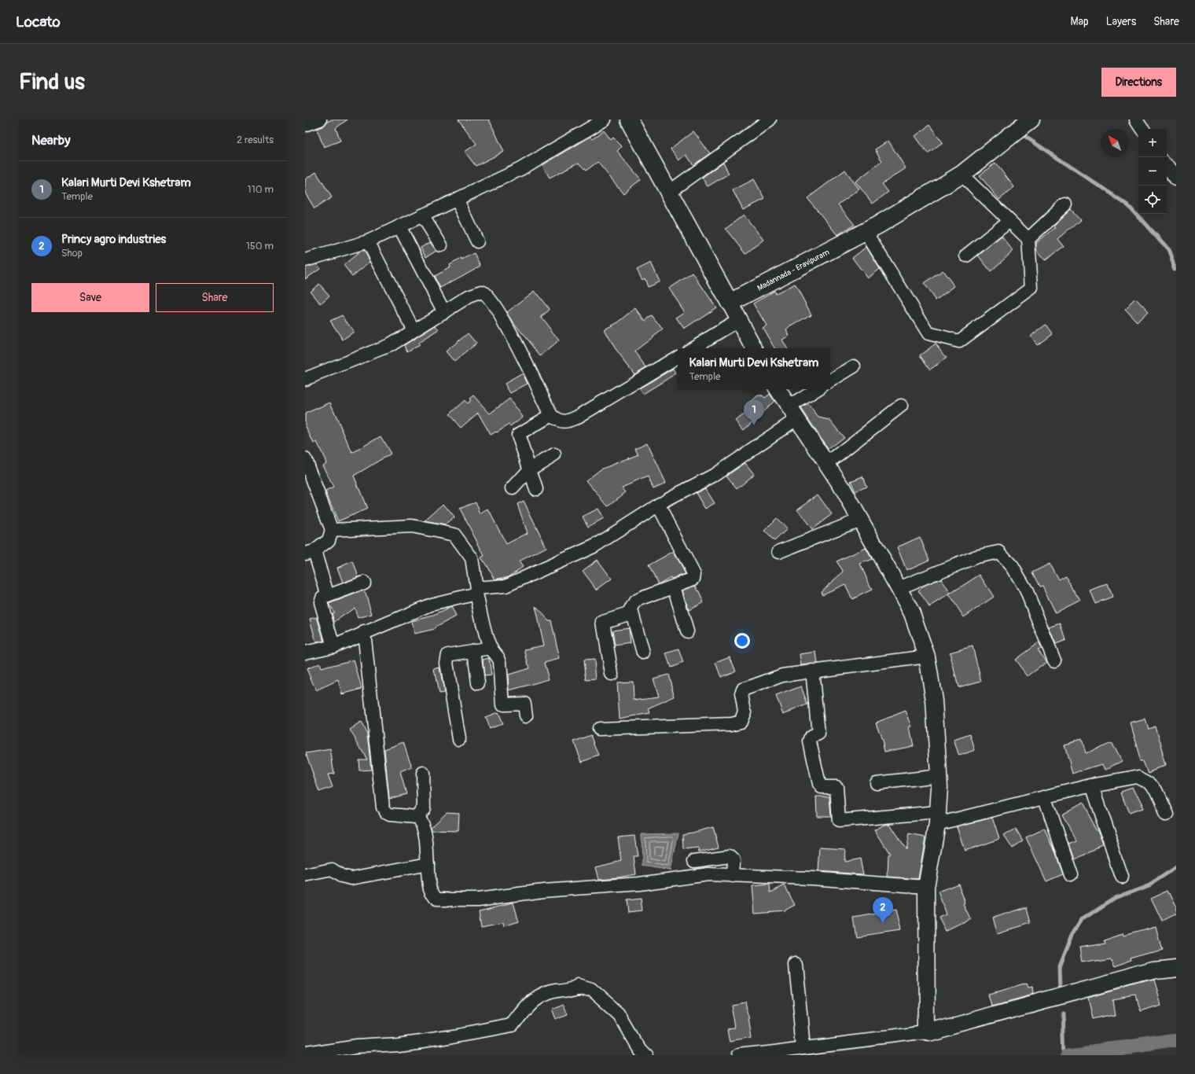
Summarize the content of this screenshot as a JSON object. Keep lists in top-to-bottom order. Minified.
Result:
{"streets":{"main road":["Madannada - Eravipuram"]},"north":"top left","page":{"header":"Locato","nav":["Map","Layers","Share"],"buttons":["Directions",["Save","Share"]],"title":"Find us","heading":["Nearby","2 results"],"map_buttons":["+","−"],"list":[{"mark":"1","name":"Kalari Murti Devi Kshetram","note":"Temple","value":"110 m"},{"mark":"2","name":"Princy agro industries","note":"Shop","value":"150 m"}],"popup":["Kalari Murti Devi Kshetram","Temple"],"pins":["1","2"]}}
